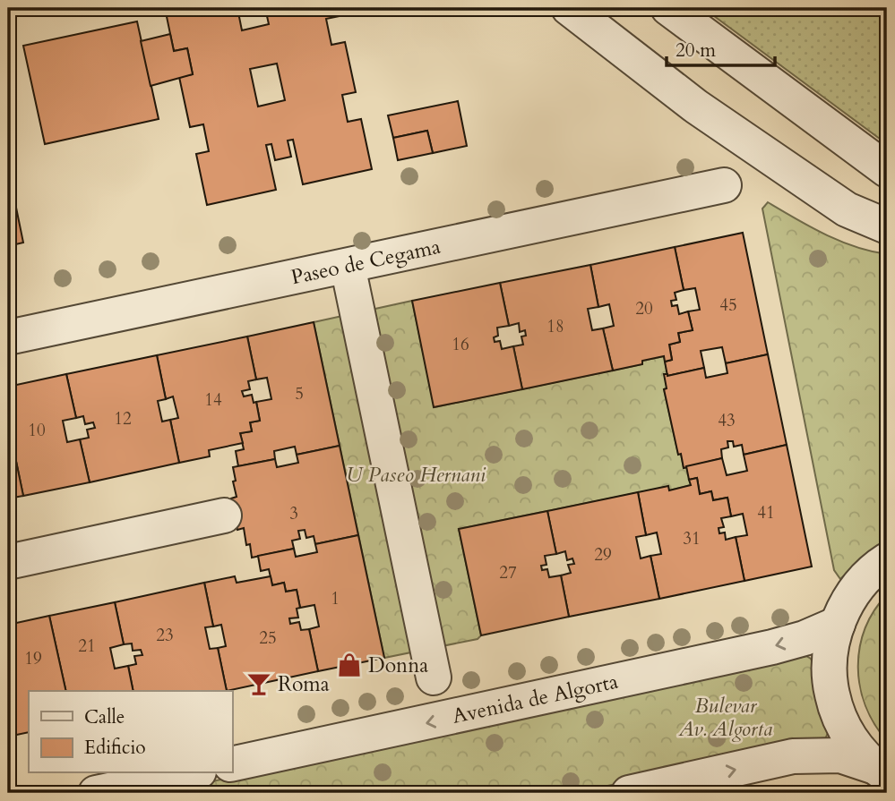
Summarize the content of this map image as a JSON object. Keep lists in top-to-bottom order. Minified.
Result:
{"streets":{"street":["Paseo de Cegama","Avenida de Algorta"]},"parks":["U Paseo Hernani","Bulevar Av. Algorta"],"places":{"shop":["Donna"],"bar":["Roma"]},"house_numbers":["45","20","18","16","5","14","12","43","10","41","3","31","29","27","1","23","25","21","19"],"legend":["Calle","Edificio"],"scale_bar":"20 m"}
